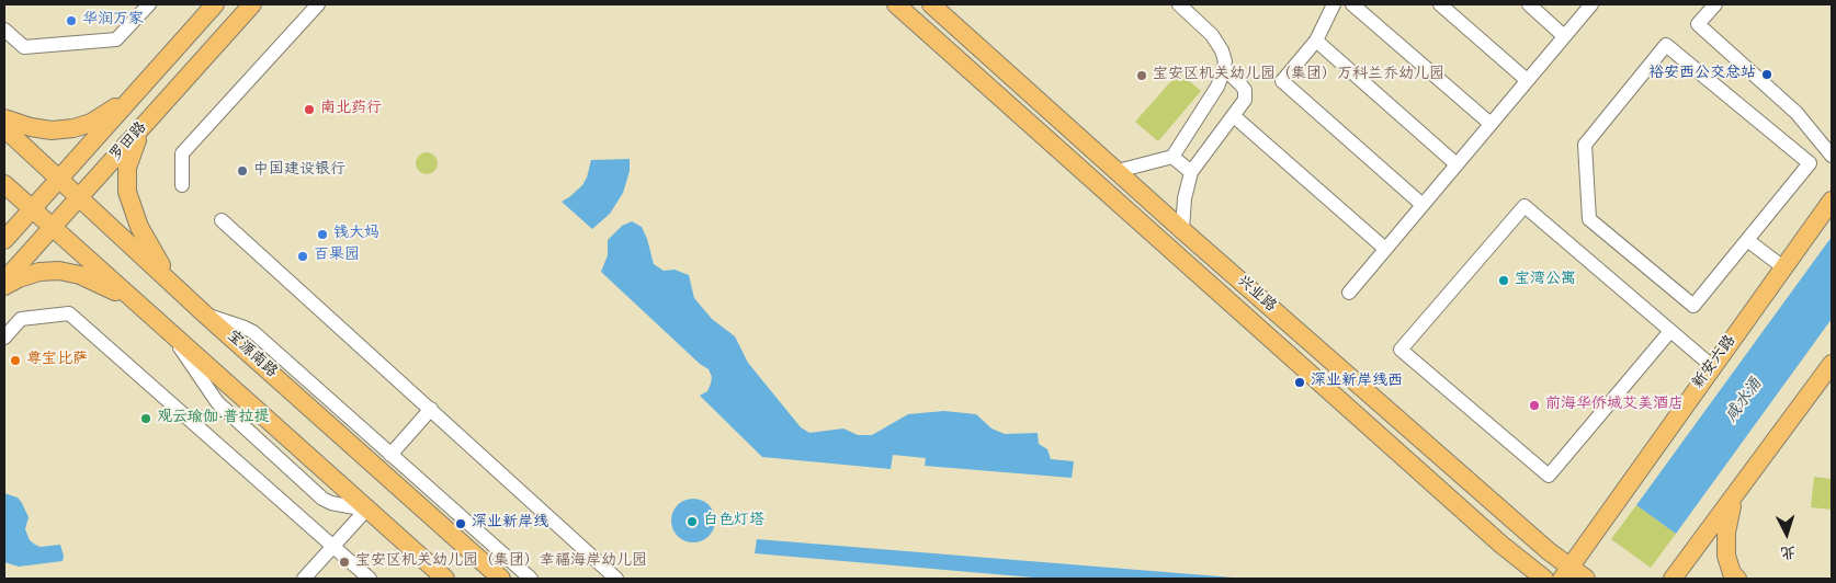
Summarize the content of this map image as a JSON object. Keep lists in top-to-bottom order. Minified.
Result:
{"streets":{"main road":["罗田路","兴业路","宝源南路","新安六路"]},"crossings":[["罗田路","宝源南路"],["兴业路","新安六路"]],"water":["咸水涌"],"places":["华润万家","裕安西公交总站","宝安区机关幼儿园（集团）万科兰乔幼儿园","南北药行","中国建设银行","钱大妈","百果园","宝湾公寓","尊宝比萨","深业新岸线西","前海华侨城艾美酒店","观云瑜伽·普拉提","白色灯塔","深业新岸线","宝安区机关幼儿园（集团）幸福海岸幼儿园"],"north":"bottom"}
